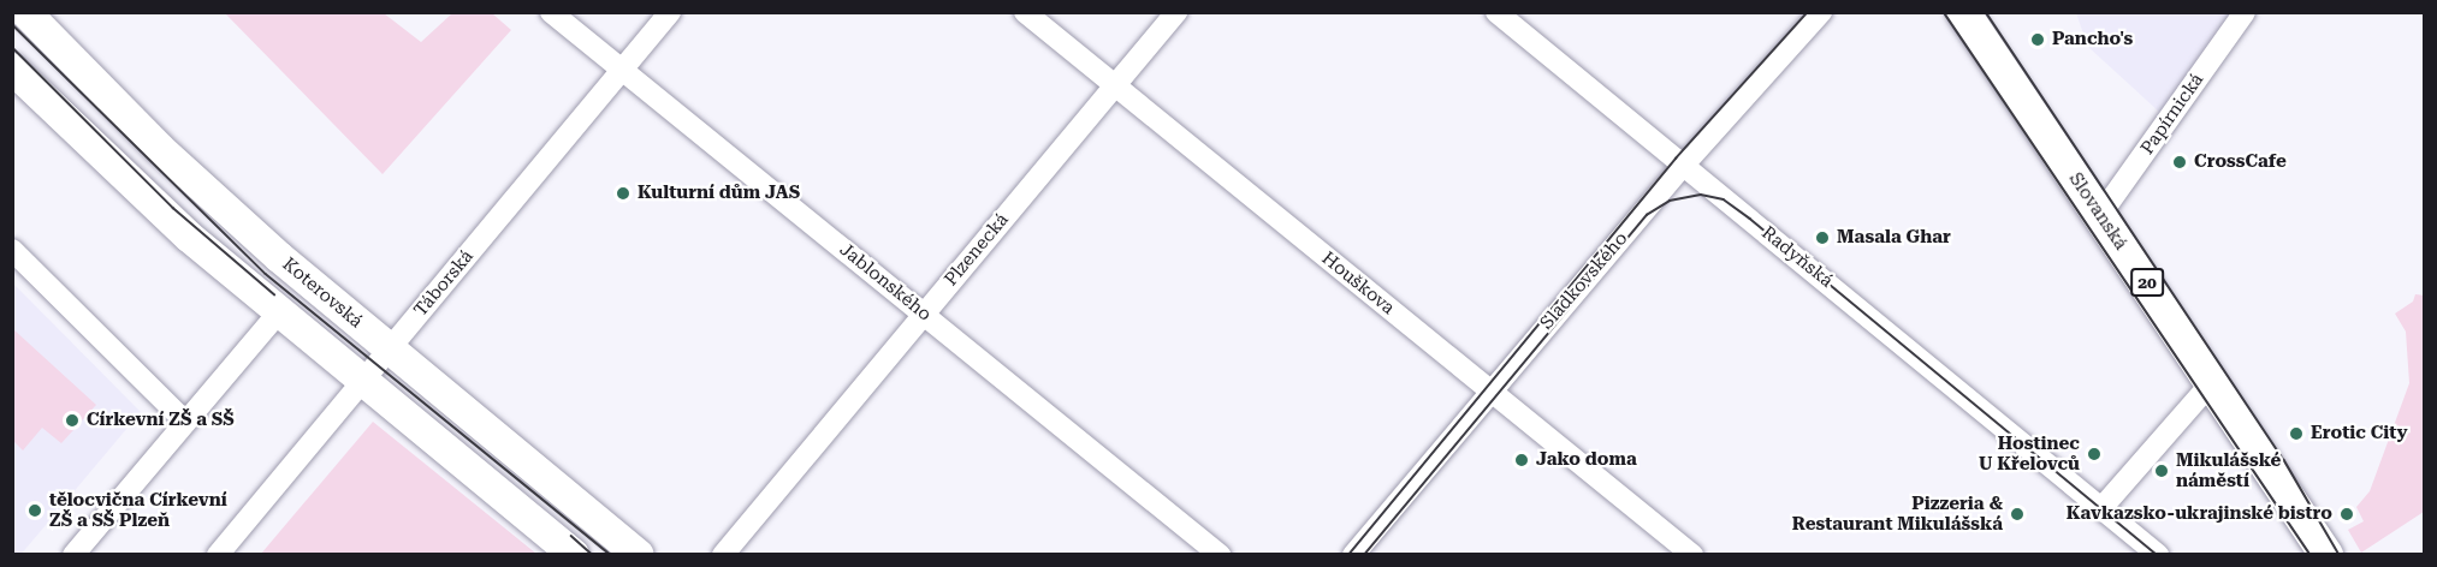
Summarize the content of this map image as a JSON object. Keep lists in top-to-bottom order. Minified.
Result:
{"streets":{"main road":["Slovanská","20"],"street":["Papírnická","Plzenecká","Radyňská","Sladkovského","Jablonského","Táborská","Houškova","Koterovská"]},"crossings":[["Papírnická","Slovanská"],["Plzenecká","Jablonského"],["Plzenecká","Houškova"],["Radyňská","Sladkovského"],["Sladkovského","Houškova"],["Jablonského","Táborská"],["Táborská","Koterovská"]],"places":["Pancho's","CrossCafe","Kulturní dům JAS","Masala Ghar","Církevní ZŠ a SŠ","Erotic City","Hostinec U Křelovců","Jako doma","Mikulášské náměstí","tělocvična Církevní ZŠ a SŠ Plzeň","Pizzeria & Restaurant Mikulášská","Kavkazsko-ukrajinské bistro"]}
